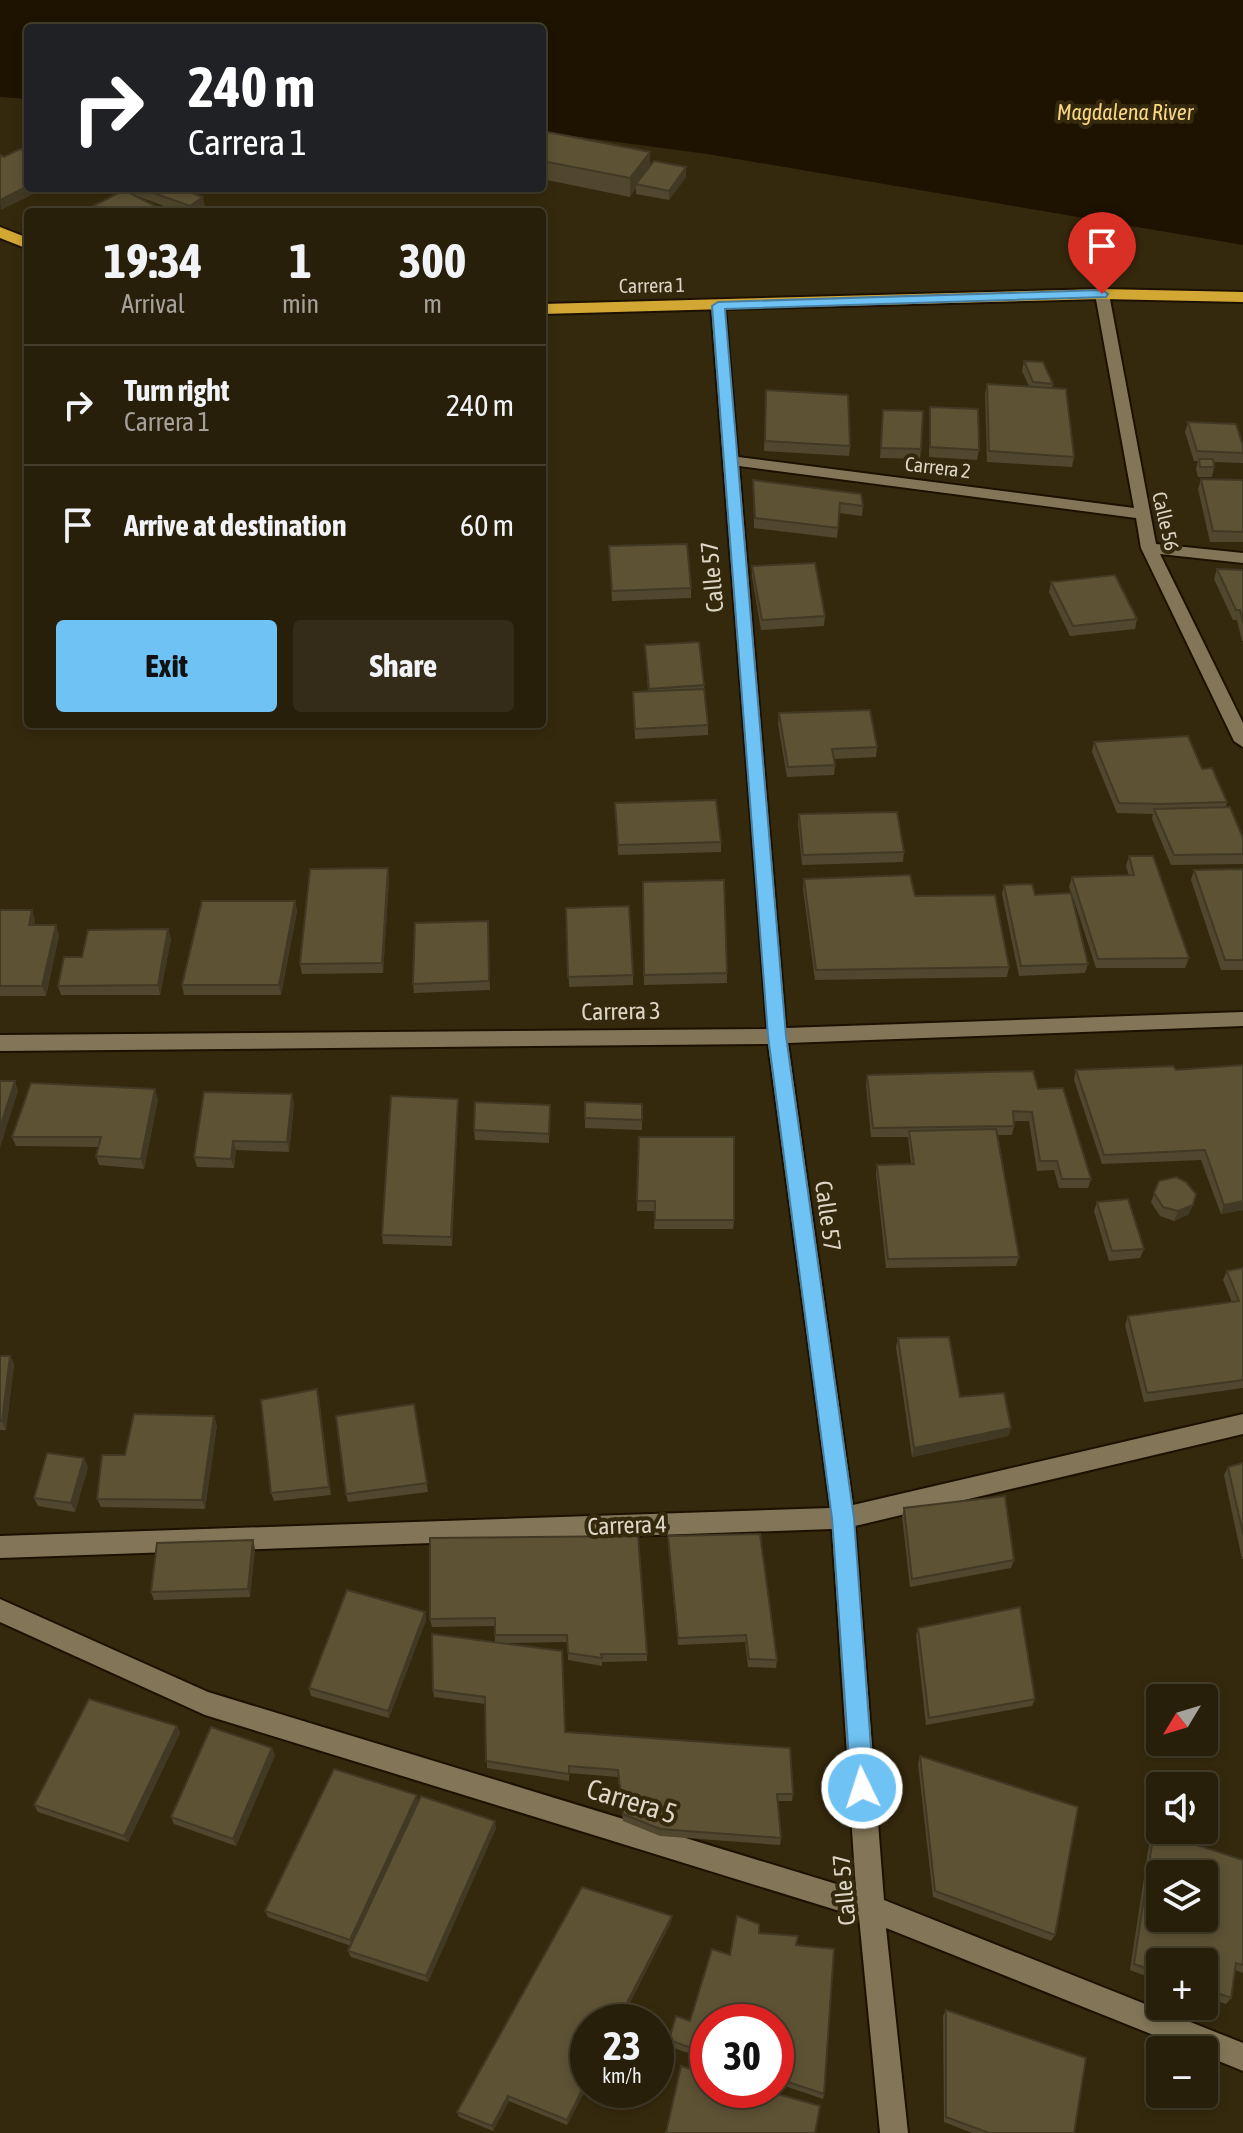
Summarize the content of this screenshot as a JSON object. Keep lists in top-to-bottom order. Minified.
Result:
{"streets":{"highway":["Carrera 1"],"street":["Carrera 2","Calle 56","Calle 57","Carrera 3","Carrera 4","Carrera 5"]},"crossings":[["Carrera 1","Calle 56"],["Carrera 1","Calle 57"],["Carrera 2","Calle 56"],["Carrera 2","Calle 57"],["Calle 57","Carrera 3"],["Calle 57","Carrera 4"],["Calle 57","Carrera 5"]],"water":["Magdalena River"],"north":"bottom left","page":{"turn":["240 m","Carrera 1"],"eta":["19:34","Arrival","1","min","300","m"],"list":[{"name":"Turn right","note":"Carrera 1","value":"240 m"},{"name":"Arrive at destination","value":"60 m"}],"buttons":["Exit","Share"],"map_buttons":["+","−"],"speed":"23 km/h","limit":"30"}}
